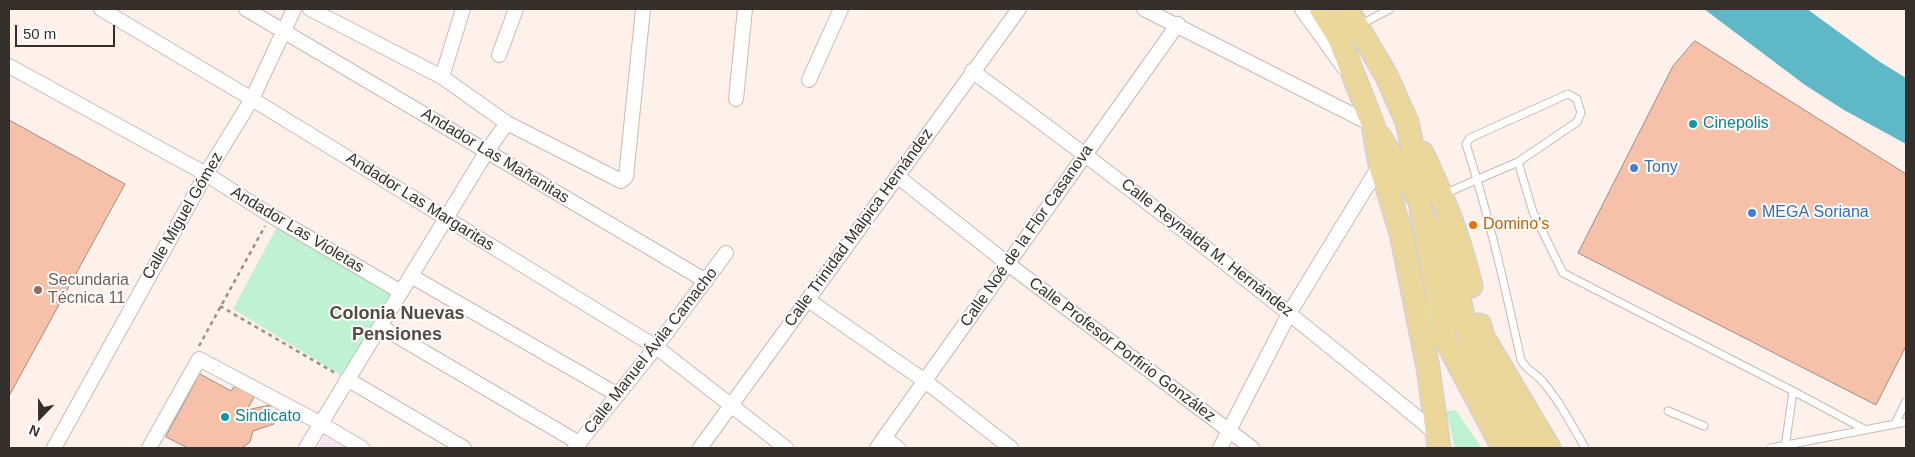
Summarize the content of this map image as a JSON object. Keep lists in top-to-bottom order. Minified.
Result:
{"streets":{"street":["Andador Las Mañanitas","Andador Las Margaritas","Calle Miguel Gómez","Calle Trinidad Malpica Hernández","Andador Las Violetas","Calle Noé de la Flor Casanova","Calle Reynalda M. Hernández","Calle Profesor Porfirio González","Calle Manuel Ávila Camacho"]},"crossings":[["Andador Las Mañanitas","Calle Miguel Gómez"],["Andador Las Mañanitas","Calle Manuel Ávila Camacho"],["Andador Las Margaritas","Calle Miguel Gómez"],["Andador Las Margaritas","Calle Trinidad Malpica Hernández"],["Andador Las Margaritas","Calle Manuel Ávila Camacho"],["Calle Miguel Gómez","Andador Las Violetas"],["Calle Trinidad Malpica Hernández","Calle Reynalda M. Hernández"],["Calle Trinidad Malpica Hernández","Calle Profesor Porfirio González"],["Calle Noé de la Flor Casanova","Calle Reynalda M. Hernández"],["Calle Noé de la Flor Casanova","Calle Profesor Porfirio González"]],"districts":["Colonia Nuevas Pensiones"],"places":["Cinepolis","Tony","MEGA Soriana","Domino's","Secundaria Técnica 11","Sindicato"],"scale_bar":"50 m","north":"bottom"}
